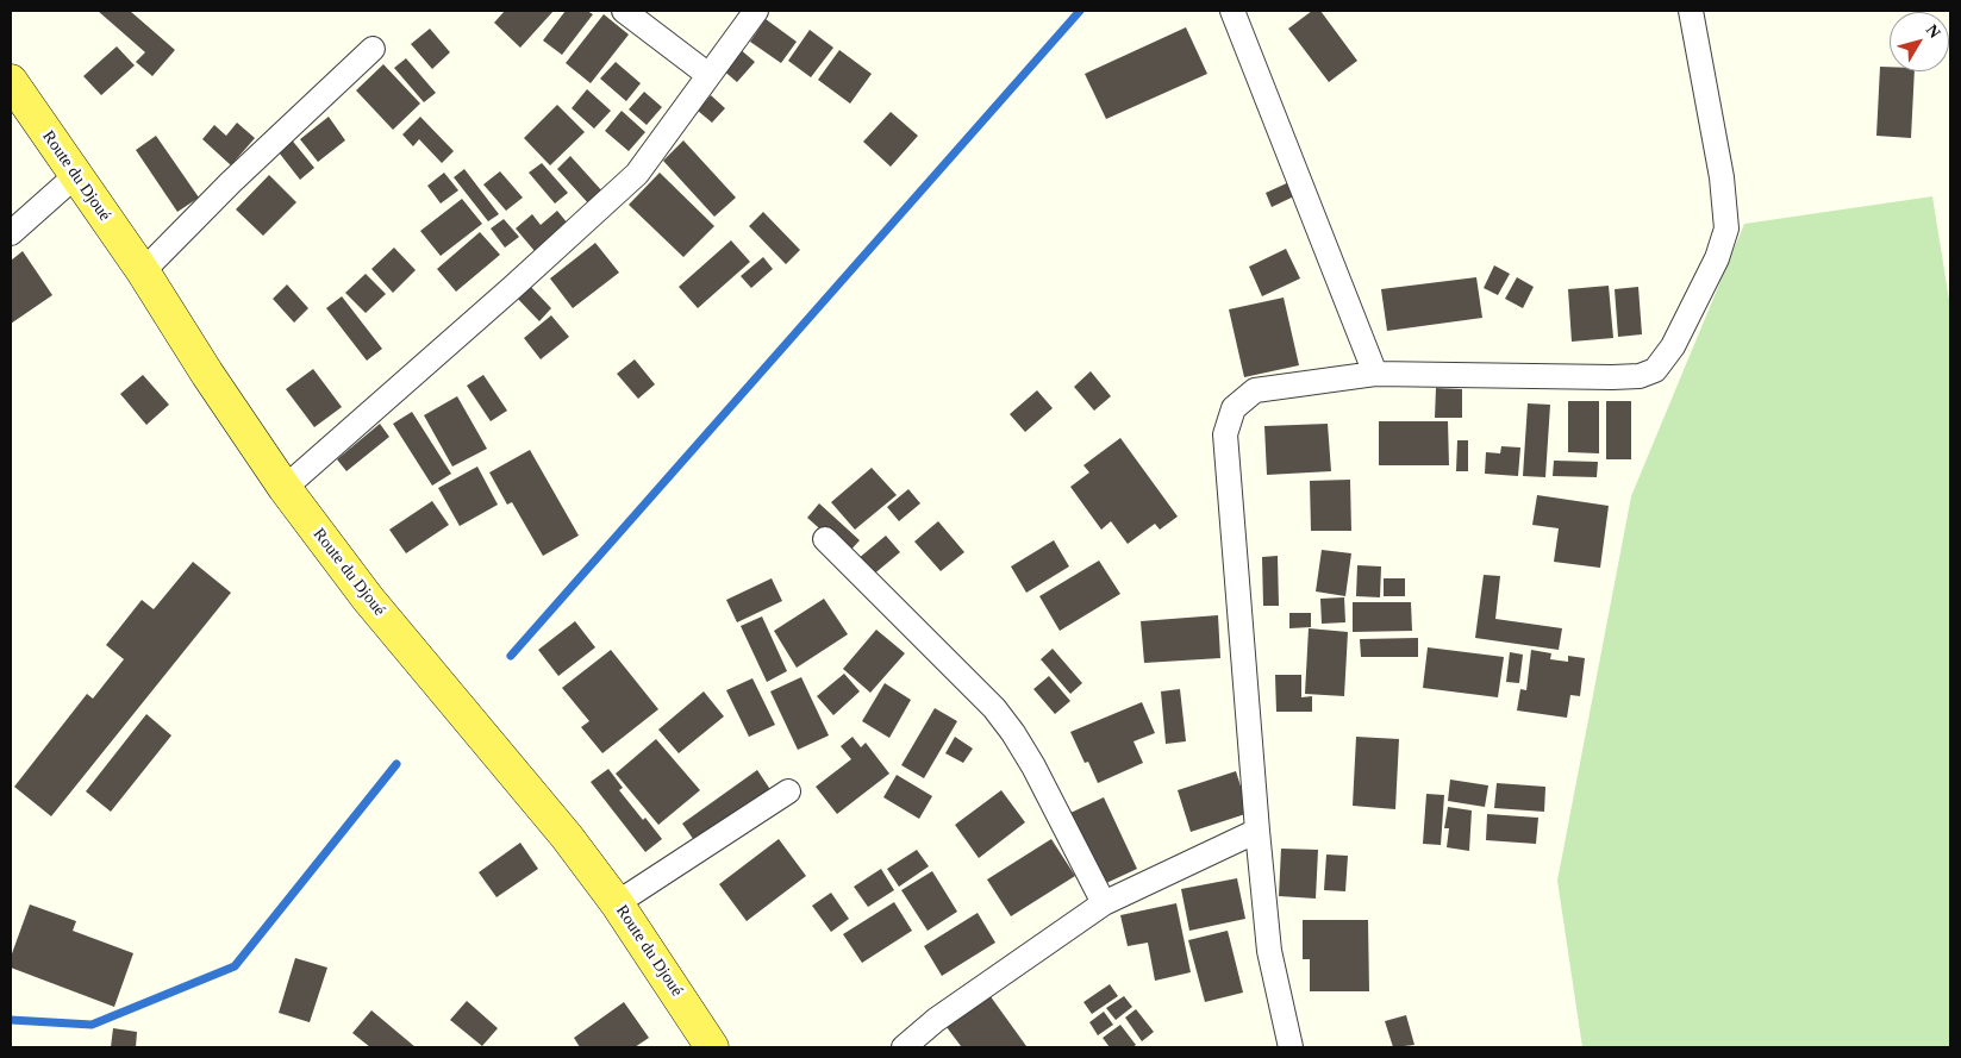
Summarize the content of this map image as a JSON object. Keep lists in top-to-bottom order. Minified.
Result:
{"streets":{"main road":["Route du Djoué"]},"north":"top right"}
